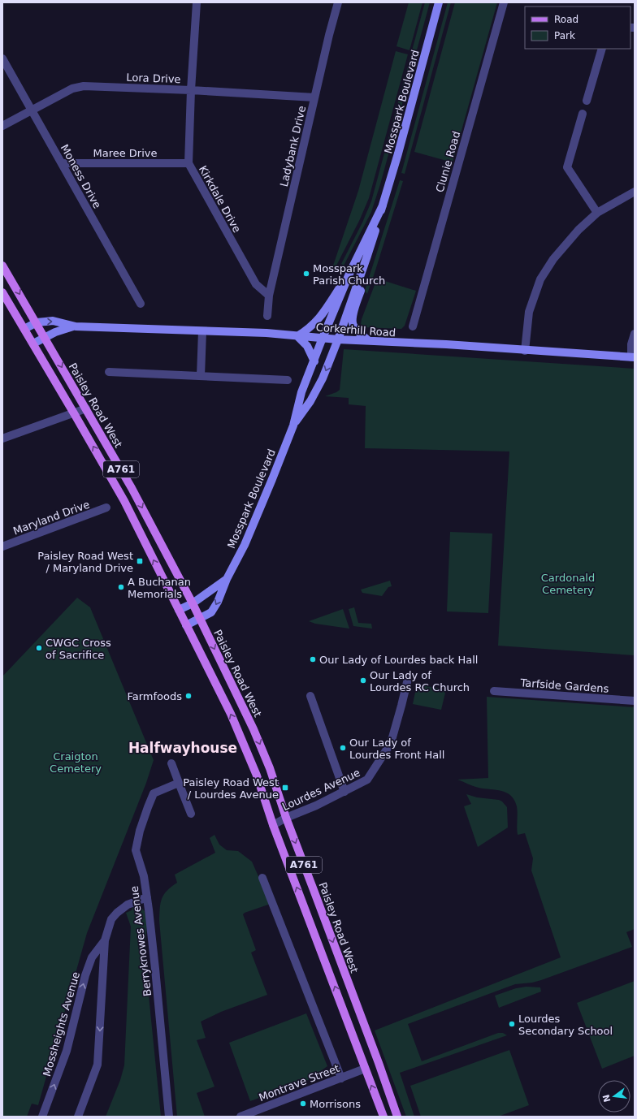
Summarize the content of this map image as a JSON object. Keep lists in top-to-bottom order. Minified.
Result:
{"streets":{"main road":["Paisley Road West","A761"],"street":["Lora Drive","Mosspark Boulevard","Ladybank Drive","Maree Drive","Clunie Road","Moness Drive","Kirkdale Drive","Corkerhill Road","Maryland Drive","Tarfside Gardens","Lourdes Avenue","Berryknowes Avenue","Mossheights Avenue","Montrave Street"]},"crossings":[["Lora Drive","Ladybank Drive"],["Lora Drive","Moness Drive"],["Lora Drive","Kirkdale Drive"],["Mosspark Boulevard","Corkerhill Road"],["Mosspark Boulevard","Paisley Road West"],["Mosspark Boulevard","A761"],["Ladybank Drive","Kirkdale Drive"],["Maree Drive","Moness Drive"],["Maree Drive","Kirkdale Drive"],["Corkerhill Road","Paisley Road West"],["Corkerhill Road","A761"],["Paisley Road West","Lourdes Avenue"],["A761","Lourdes Avenue"],["A761","Montrave Street"],["Berryknowes Avenue","Mossheights Avenue"]],"districts":["Halfwayhouse"],"parks":["Cardonald Cemetery","Craigton Cemetery"],"places":{"other":["Mosspark Parish Church","A Buchanan Memorials","CWGC Cross of Sacrifice","Our Lady of Lourdes back Hall","Our Lady of Lourdes RC Church","Farmfoods","Our Lady of Lourdes Front Hall","Lourdes Secondary School","Morrisons"],"transit":["Paisley Road West / Maryland Drive","Paisley Road West / Lourdes Avenue"]},"legend":["Road","Park"],"north":"left"}
